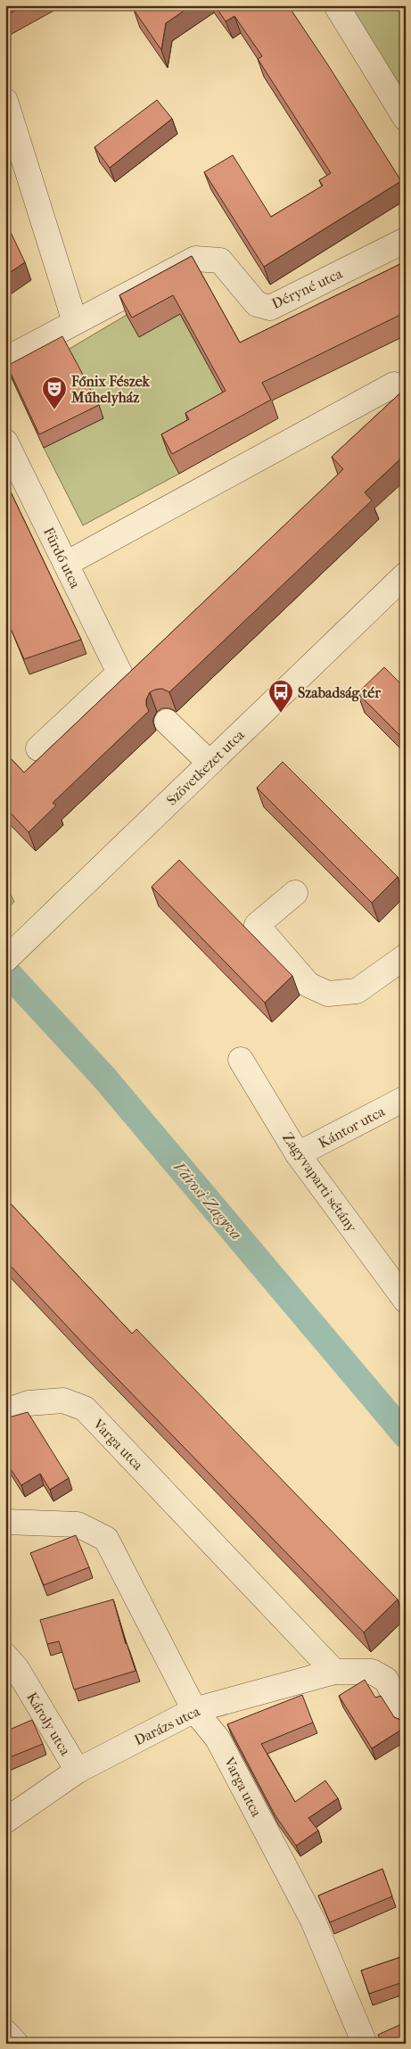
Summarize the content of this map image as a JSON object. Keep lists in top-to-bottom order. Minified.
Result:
{"streets":{"street":["Déryné utca","Fürdő utca","Szövetkezet utca","Kántor utca","Zagyvaparti sétány","Varga utca","Károly utca","Darázs utca"]},"crossings":[["Kántor utca","Zagyvaparti sétány"],["Varga utca","Darázs utca"],["Károly utca","Darázs utca"]],"water":["Városi-Zagyva"],"places":{"theatre":["Főnix Fészek Műhelyház"],"bus stop":["Szabadság tér"]}}
